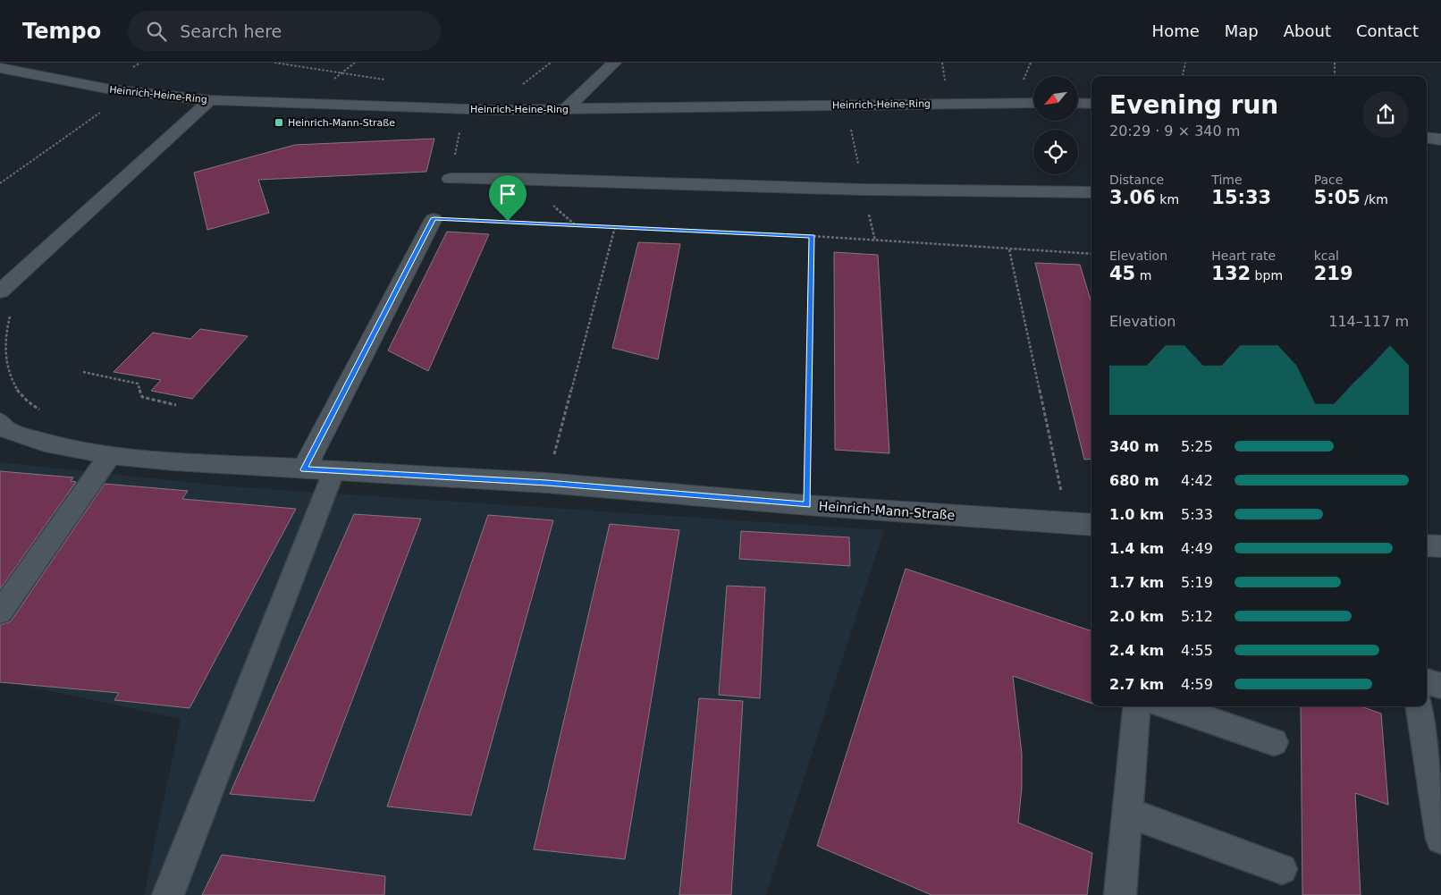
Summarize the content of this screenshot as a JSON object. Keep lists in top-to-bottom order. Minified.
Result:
{"streets":{"street":["Heinrich-Heine-Ring","Heinrich-Mann-Straße"]},"places":{"transit":["Heinrich-Mann-Straße"]},"north":"bottom left","page":{"header":"Tempo","search":"Search here","nav":["Home","Map","About","Contact"],"heading":["Evening run","20:29 · 9 × 340 m"],"stats":[["Distance","3.06 km"],["Time","15:33"],["Pace","5:05 /km"],["Elevation","45 m"],["Heart rate","132 bpm"],["kcal","219"]],"chart":["Elevation","114–117 m"],"list":[{"name":"340 m","note":"5:25"},{"name":"680 m","note":"4:42"},{"name":"1.0 km","note":"5:33"},{"name":"1.4 km","note":"4:49"},{"name":"1.7 km","note":"5:19"},{"name":"2.0 km","note":"5:12"},{"name":"2.4 km","note":"4:55"},{"name":"2.7 km","note":"4:59"}]}}
